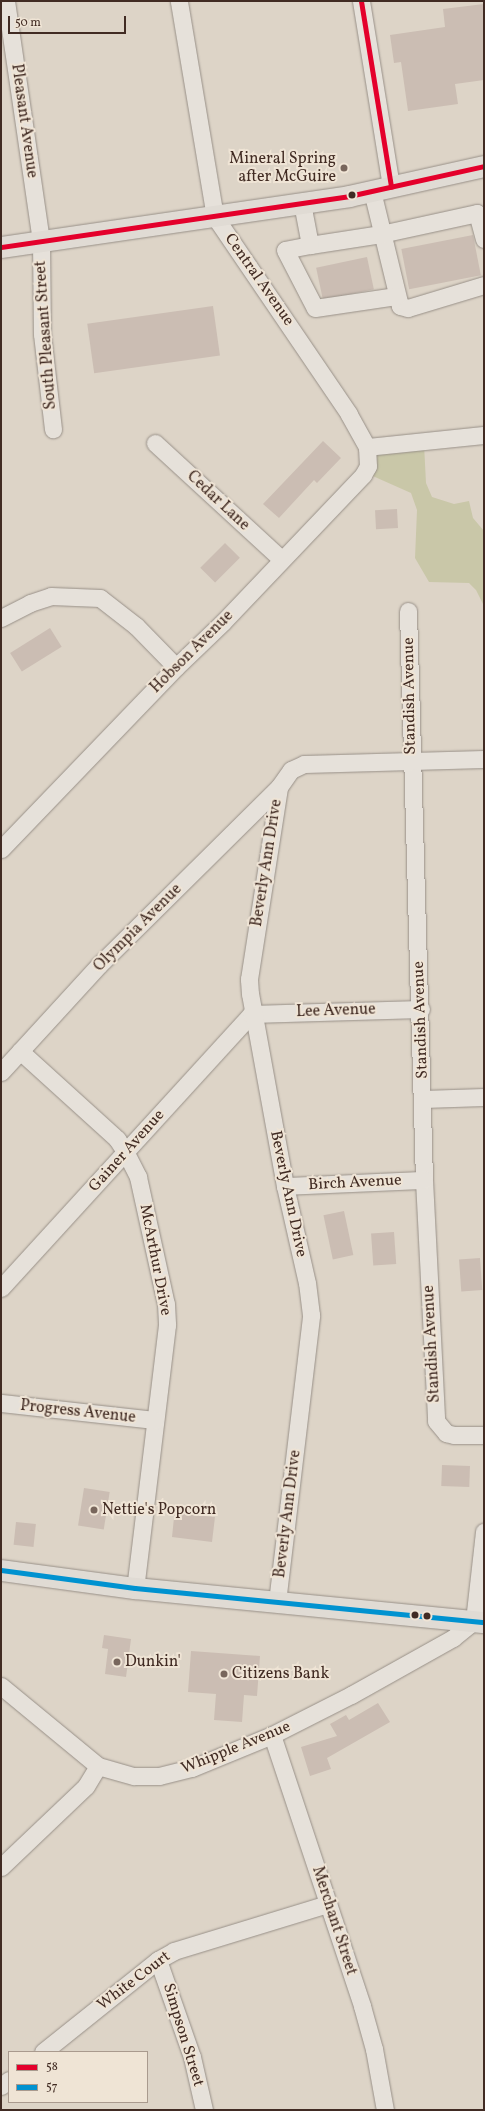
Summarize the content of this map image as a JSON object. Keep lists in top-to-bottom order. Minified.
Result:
{"streets":{"street":["Pleasant Avenue","Central Avenue","South Pleasant Street","Cedar Lane","Hobson Avenue","Standish Avenue","Beverly Ann Drive","Olympia Avenue","Lee Avenue","Gainer Avenue","Birch Avenue","McArthur Drive","Progress Avenue","Whipple Avenue","Merchant Street","White Court","Simpson Street"]},"crossings":[["Pleasant Avenue","South Pleasant Street"],["Central Avenue","Hobson Avenue"],["Cedar Lane","Hobson Avenue"],["Standish Avenue","Olympia Avenue"],["Standish Avenue","Lee Avenue"],["Standish Avenue","Birch Avenue"],["Beverly Ann Drive","Olympia Avenue"],["Beverly Ann Drive","Lee Avenue"],["Beverly Ann Drive","Gainer Avenue"],["Beverly Ann Drive","Birch Avenue"],["Olympia Avenue","McArthur Drive"],["Lee Avenue","Gainer Avenue"],["Gainer Avenue","McArthur Drive"],["McArthur Drive","Progress Avenue"],["Whipple Avenue","Merchant Street"],["Merchant Street","White Court"],["White Court","Simpson Street"]],"places":["Mineral Spring after McGuire","Nettie's Popcorn","Dunkin'","Citizens Bank"],"lines":["transit line 58","transit line 57"],"legend":["58","57"],"scale_bar":"50 m"}
